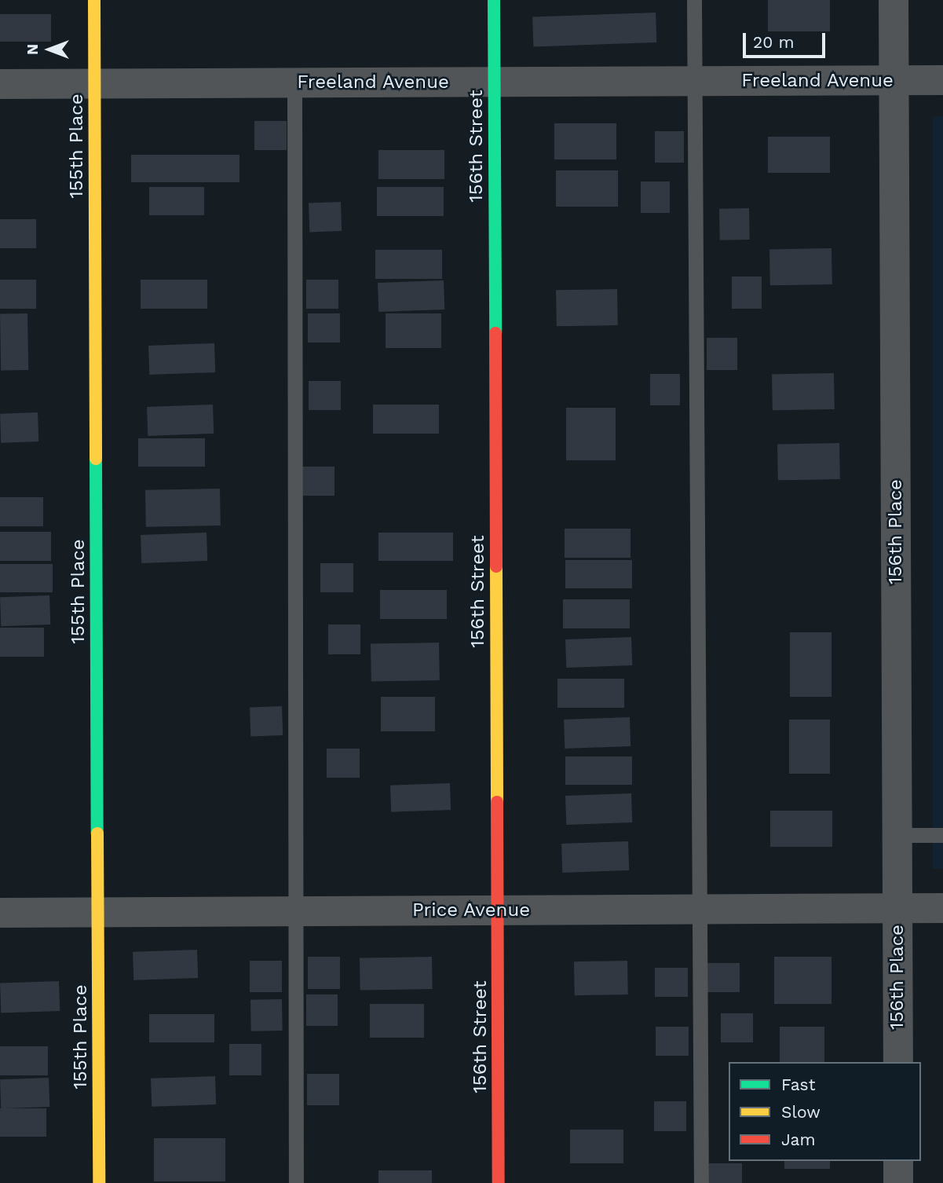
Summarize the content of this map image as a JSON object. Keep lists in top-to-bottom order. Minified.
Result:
{"streets":{"street":["Freeland Avenue","155th Place","156th Street","156th Place","Price Avenue"]},"crossings":[["Freeland Avenue","155th Place"],["Freeland Avenue","156th Street"],["Freeland Avenue","156th Place"],["155th Place","Price Avenue"],["156th Street","Price Avenue"],["156th Place","Price Avenue"]],"legend":["Fast","Slow","Jam"],"scale_bar":"20 m","north":"left"}
